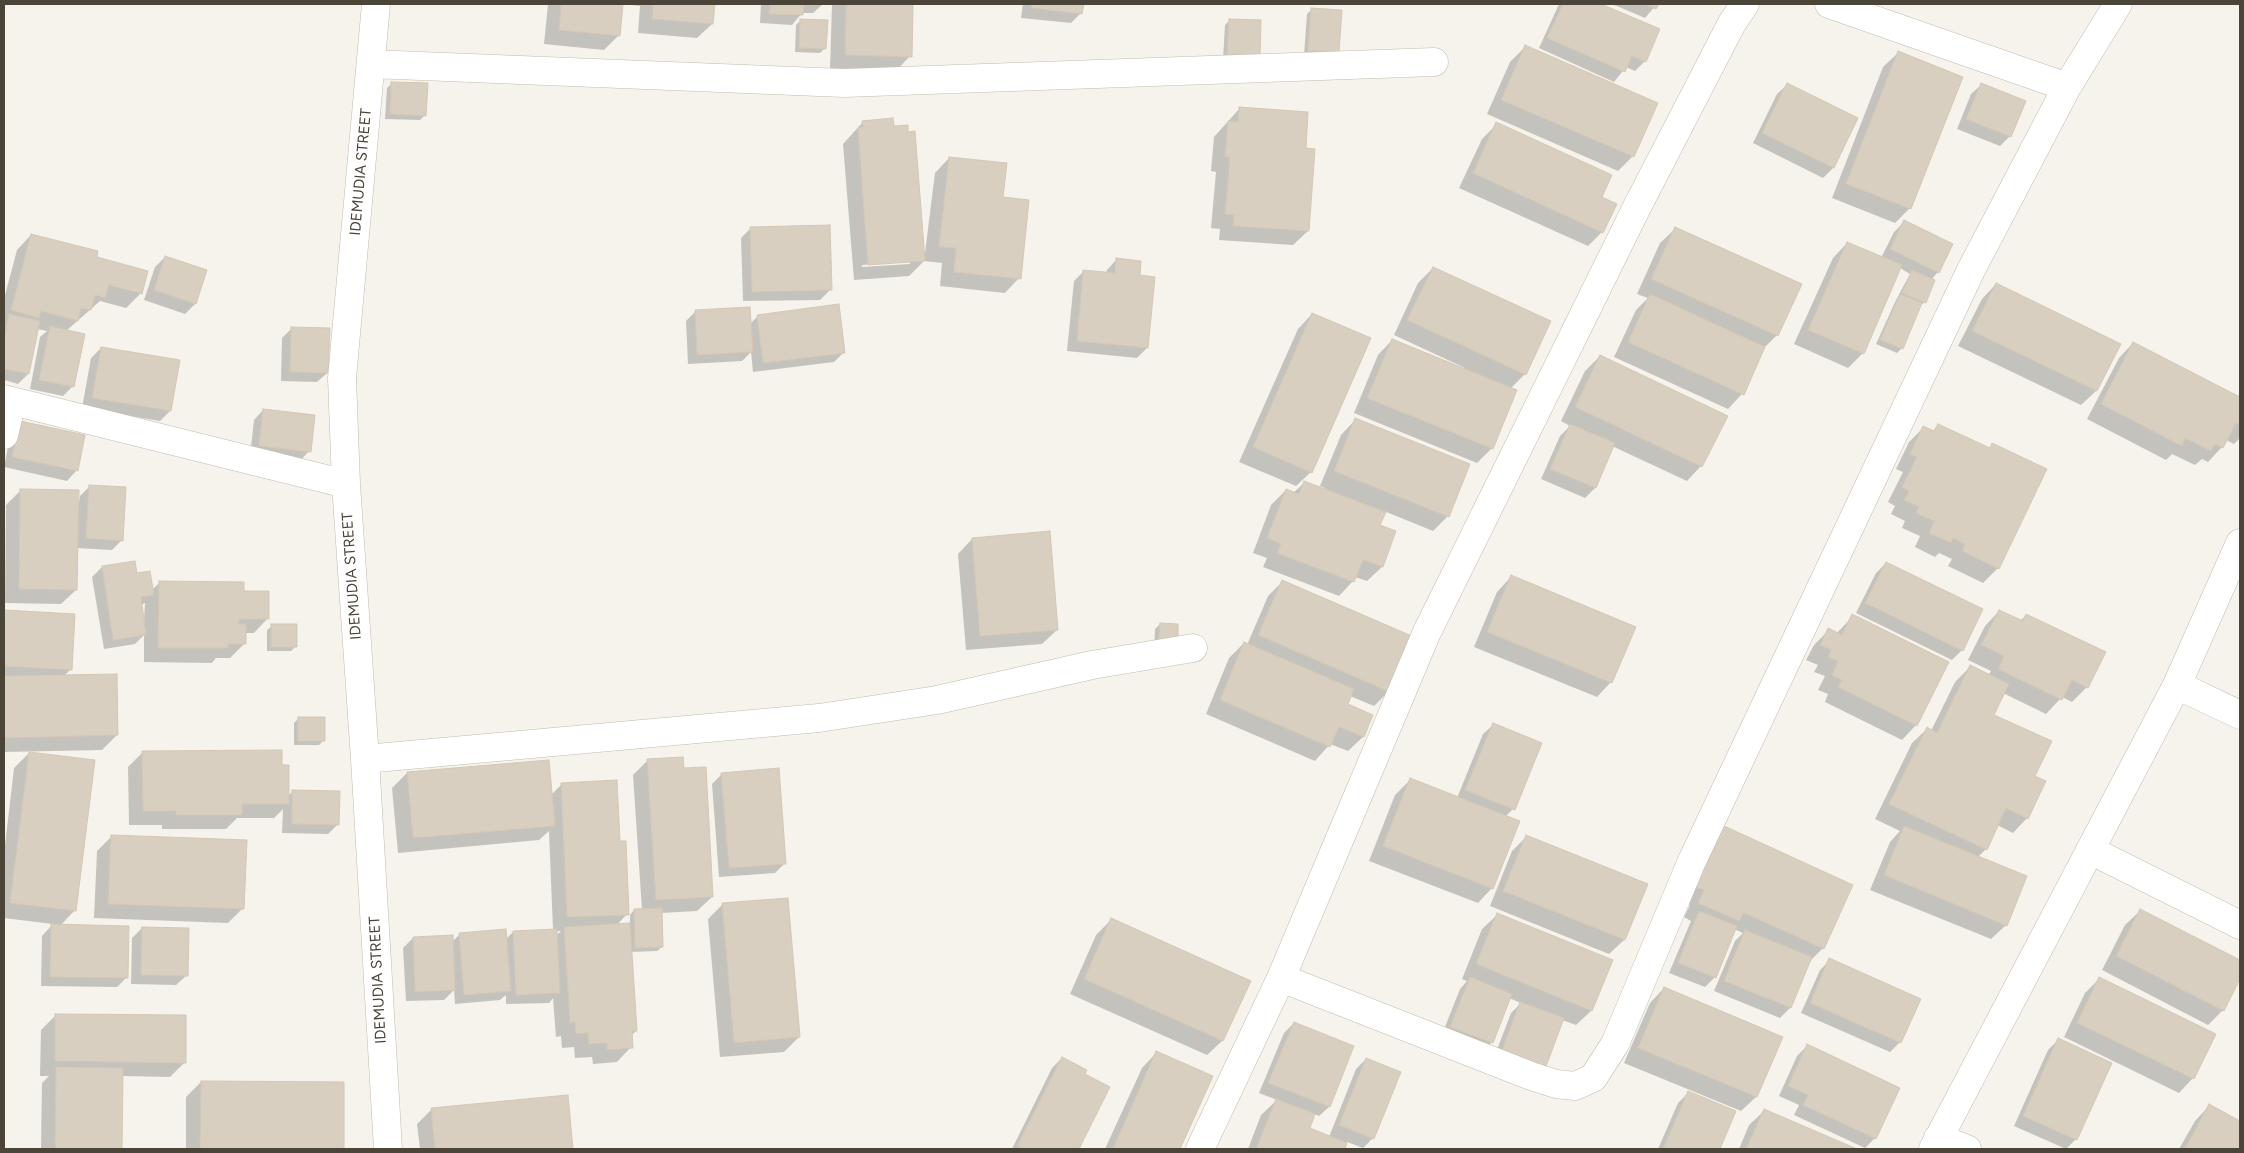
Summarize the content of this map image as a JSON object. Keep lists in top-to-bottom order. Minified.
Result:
{"streets":{"street":["IDEMUDIA STREET"]}}
